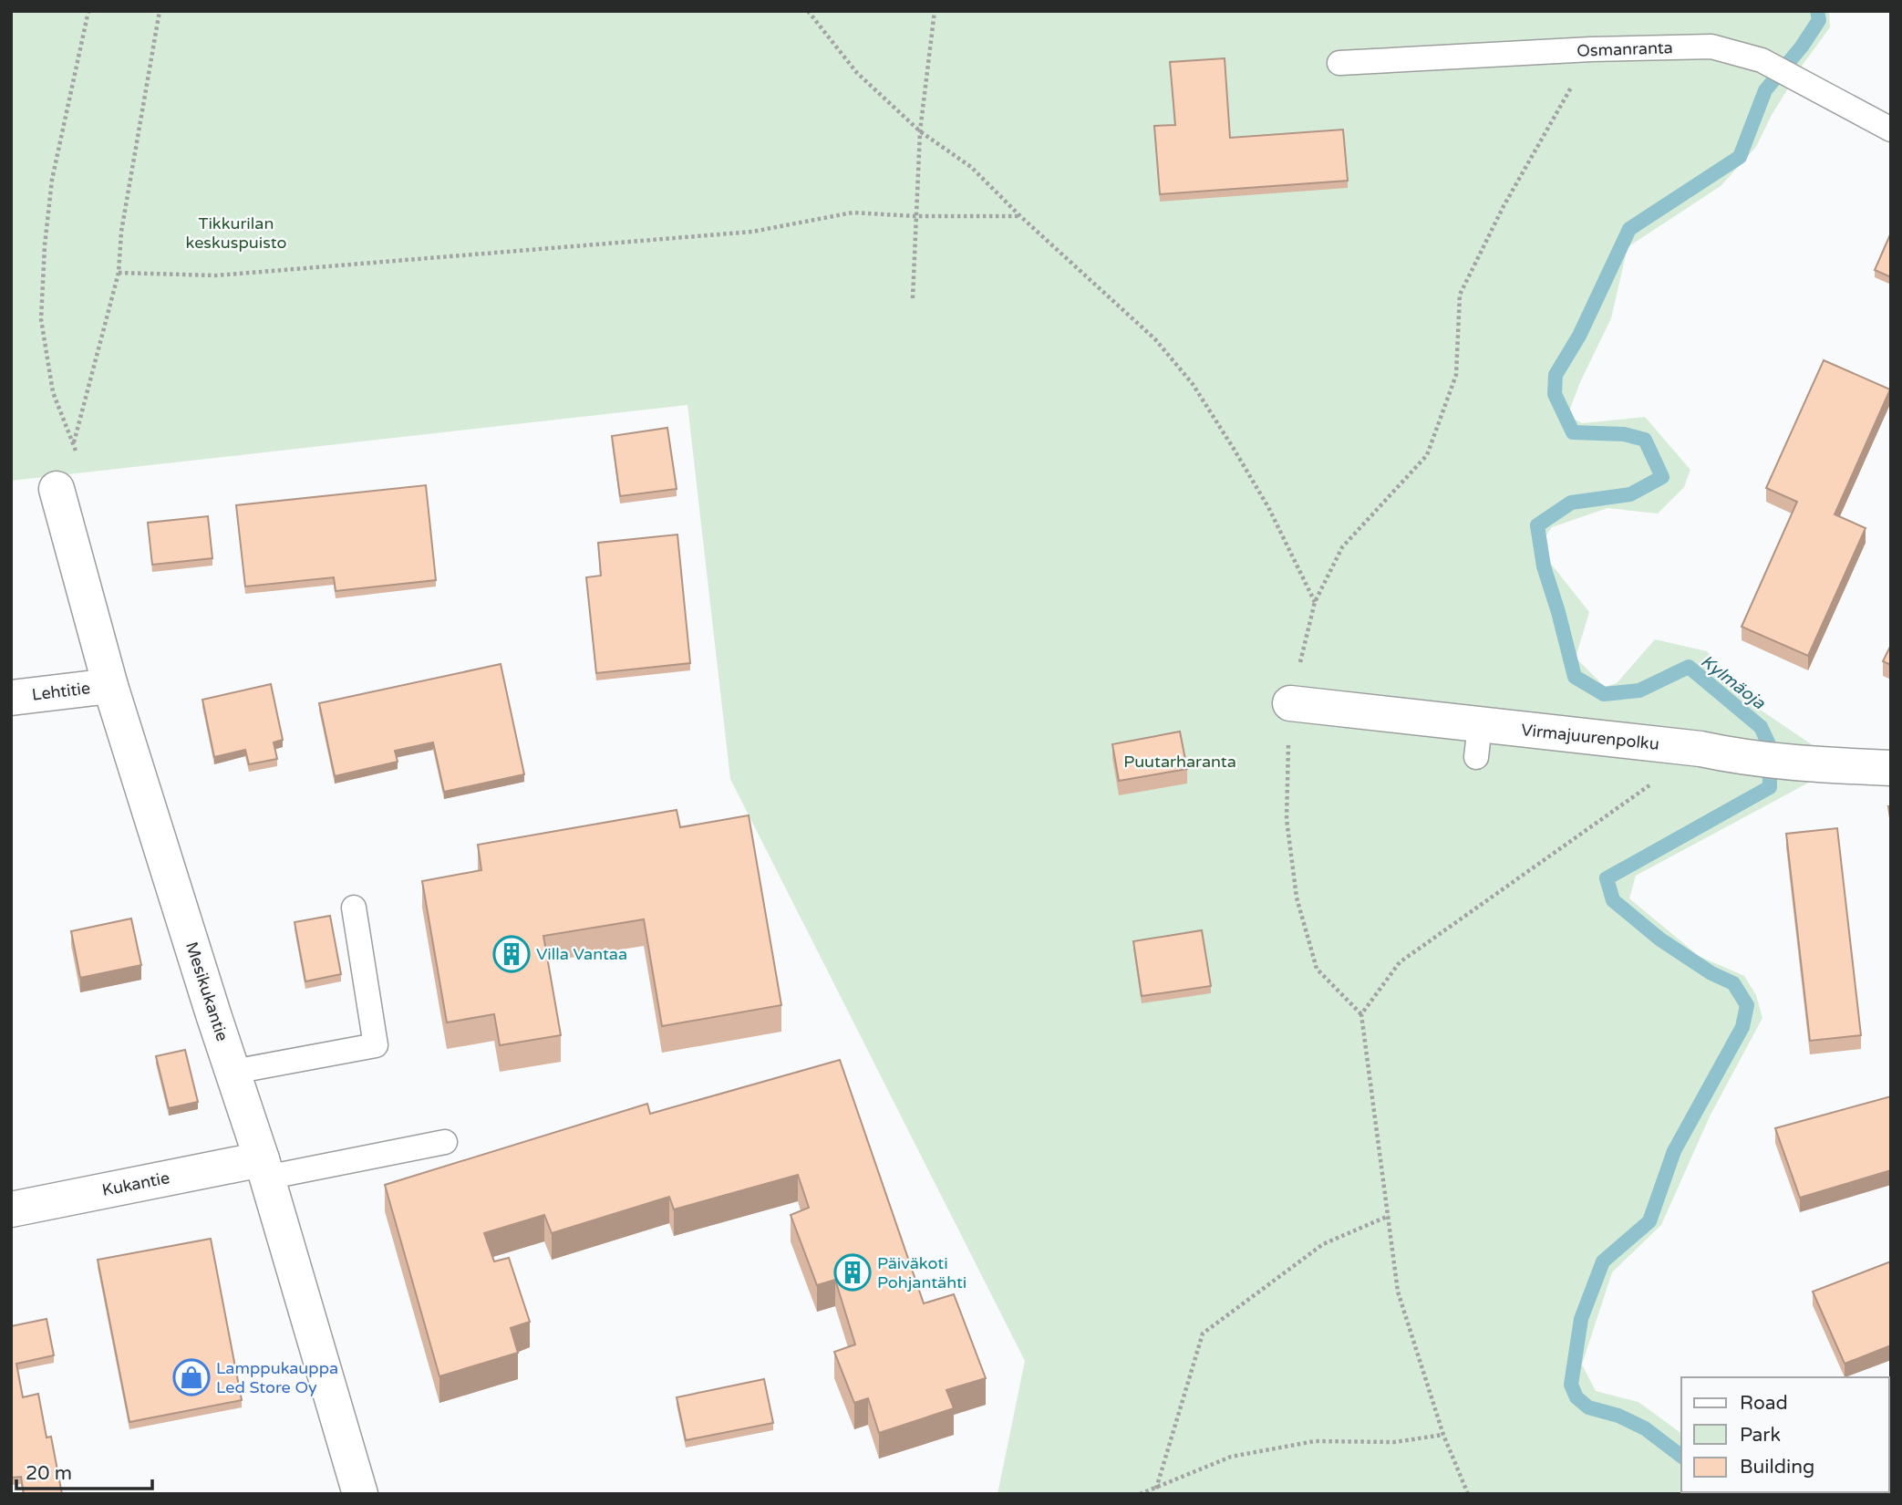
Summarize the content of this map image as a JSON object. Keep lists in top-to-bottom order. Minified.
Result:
{"streets":{"street":["Lehtitie","Virmajuurenpolku","Mesikukantie","Kukantie"],"lane":["Osmanranta"]},"crossings":[["Lehtitie","Mesikukantie"],["Mesikukantie","Kukantie"]],"water":["Kylmäoja"],"parks":["Tikkurilan keskuspuisto","Puutarharanta"],"places":{"building":["Villa Vantaa","Päiväkoti Pohjantähti"],"shop":["Lamppukauppa Led Store Oy"]},"legend":["Road","Park","Building"],"scale_bar":"20 m"}
